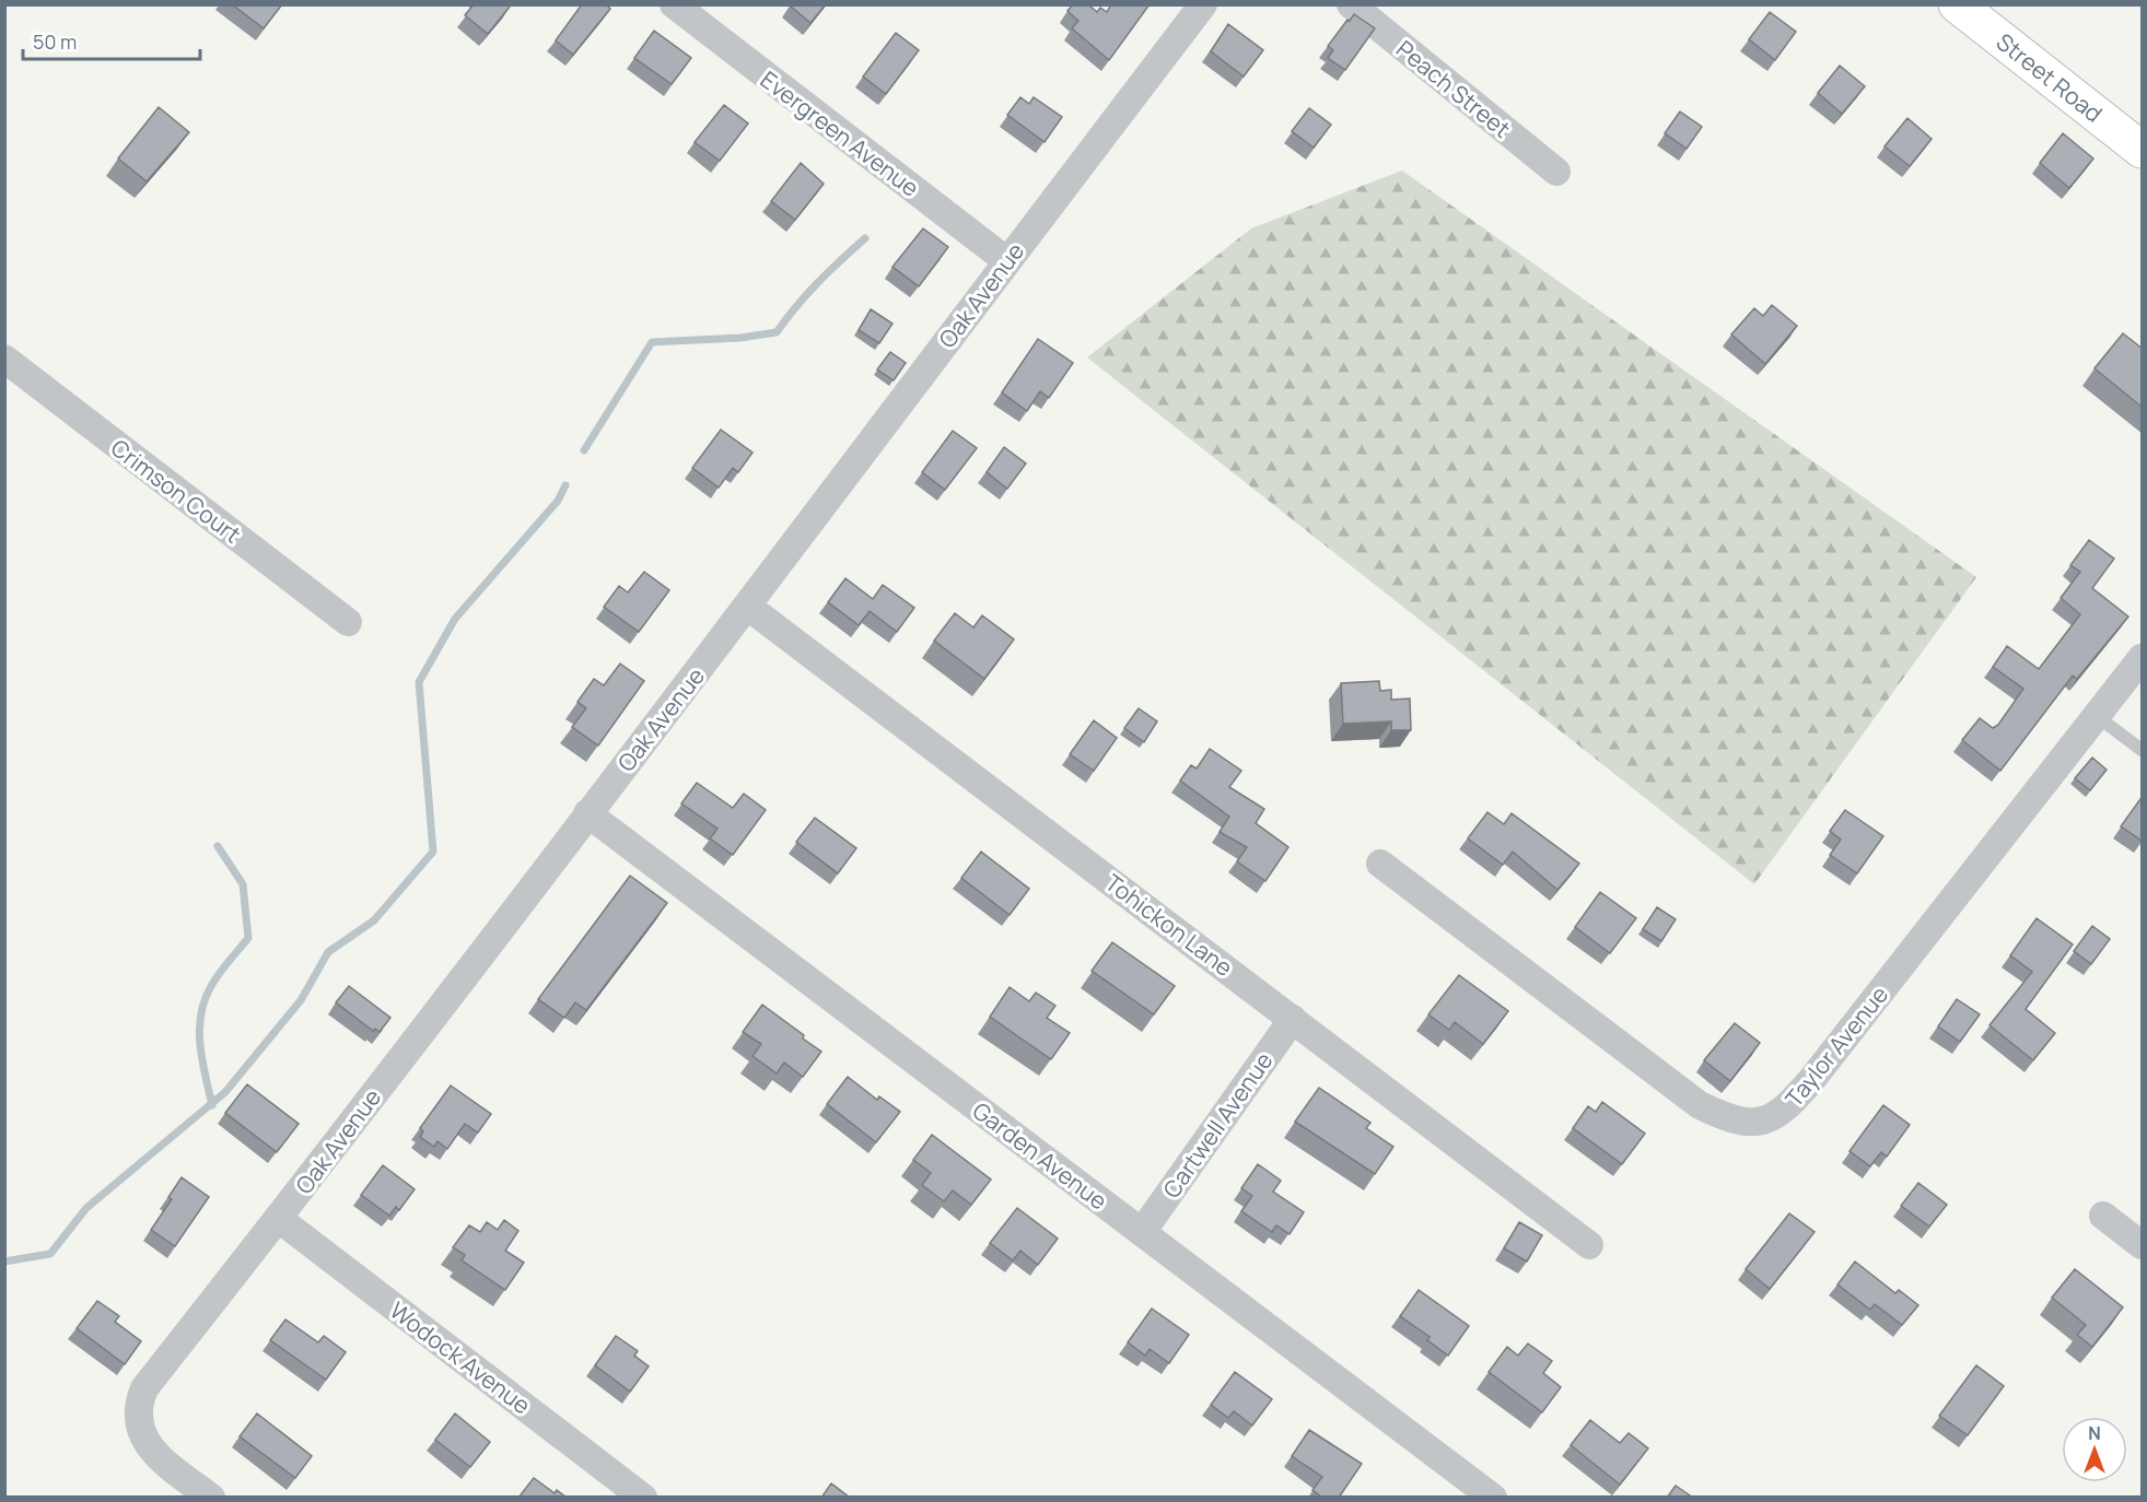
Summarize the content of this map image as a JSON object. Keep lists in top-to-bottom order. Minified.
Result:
{"streets":{"main road":["Street Road"],"street":["Peach Street","Evergreen Avenue","Oak Avenue","Crimson Court","Tohickon Lane","Taylor Avenue","Cartwell Avenue","Garden Avenue","Wodock Avenue"]},"crossings":[["Evergreen Avenue","Oak Avenue"],["Oak Avenue","Tohickon Lane"],["Oak Avenue","Garden Avenue"],["Oak Avenue","Wodock Avenue"],["Tohickon Lane","Cartwell Avenue"],["Cartwell Avenue","Garden Avenue"]],"scale_bar":"50 m","north":"top"}
